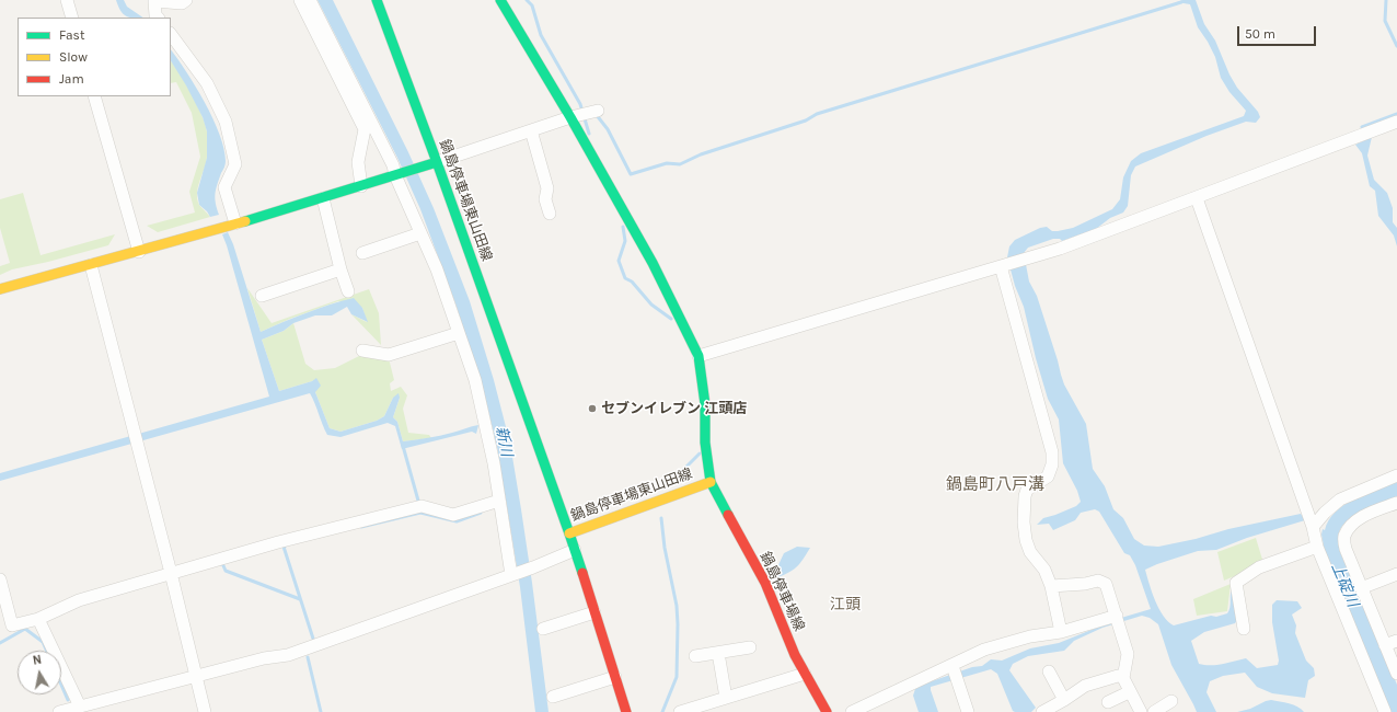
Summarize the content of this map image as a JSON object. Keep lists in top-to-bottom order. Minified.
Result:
{"streets":{"main road":["鍋島停車場東山田線","鍋島停車場線"]},"crossings":[["鍋島停車場東山田線","鍋島停車場線"]],"districts":["鍋島町八戸溝","江頭"],"water":["新川","上碇川"],"places":["セブンイレブン 江頭店"],"legend":["Fast","Slow","Jam"],"scale_bar":"50 m","north":"top"}
